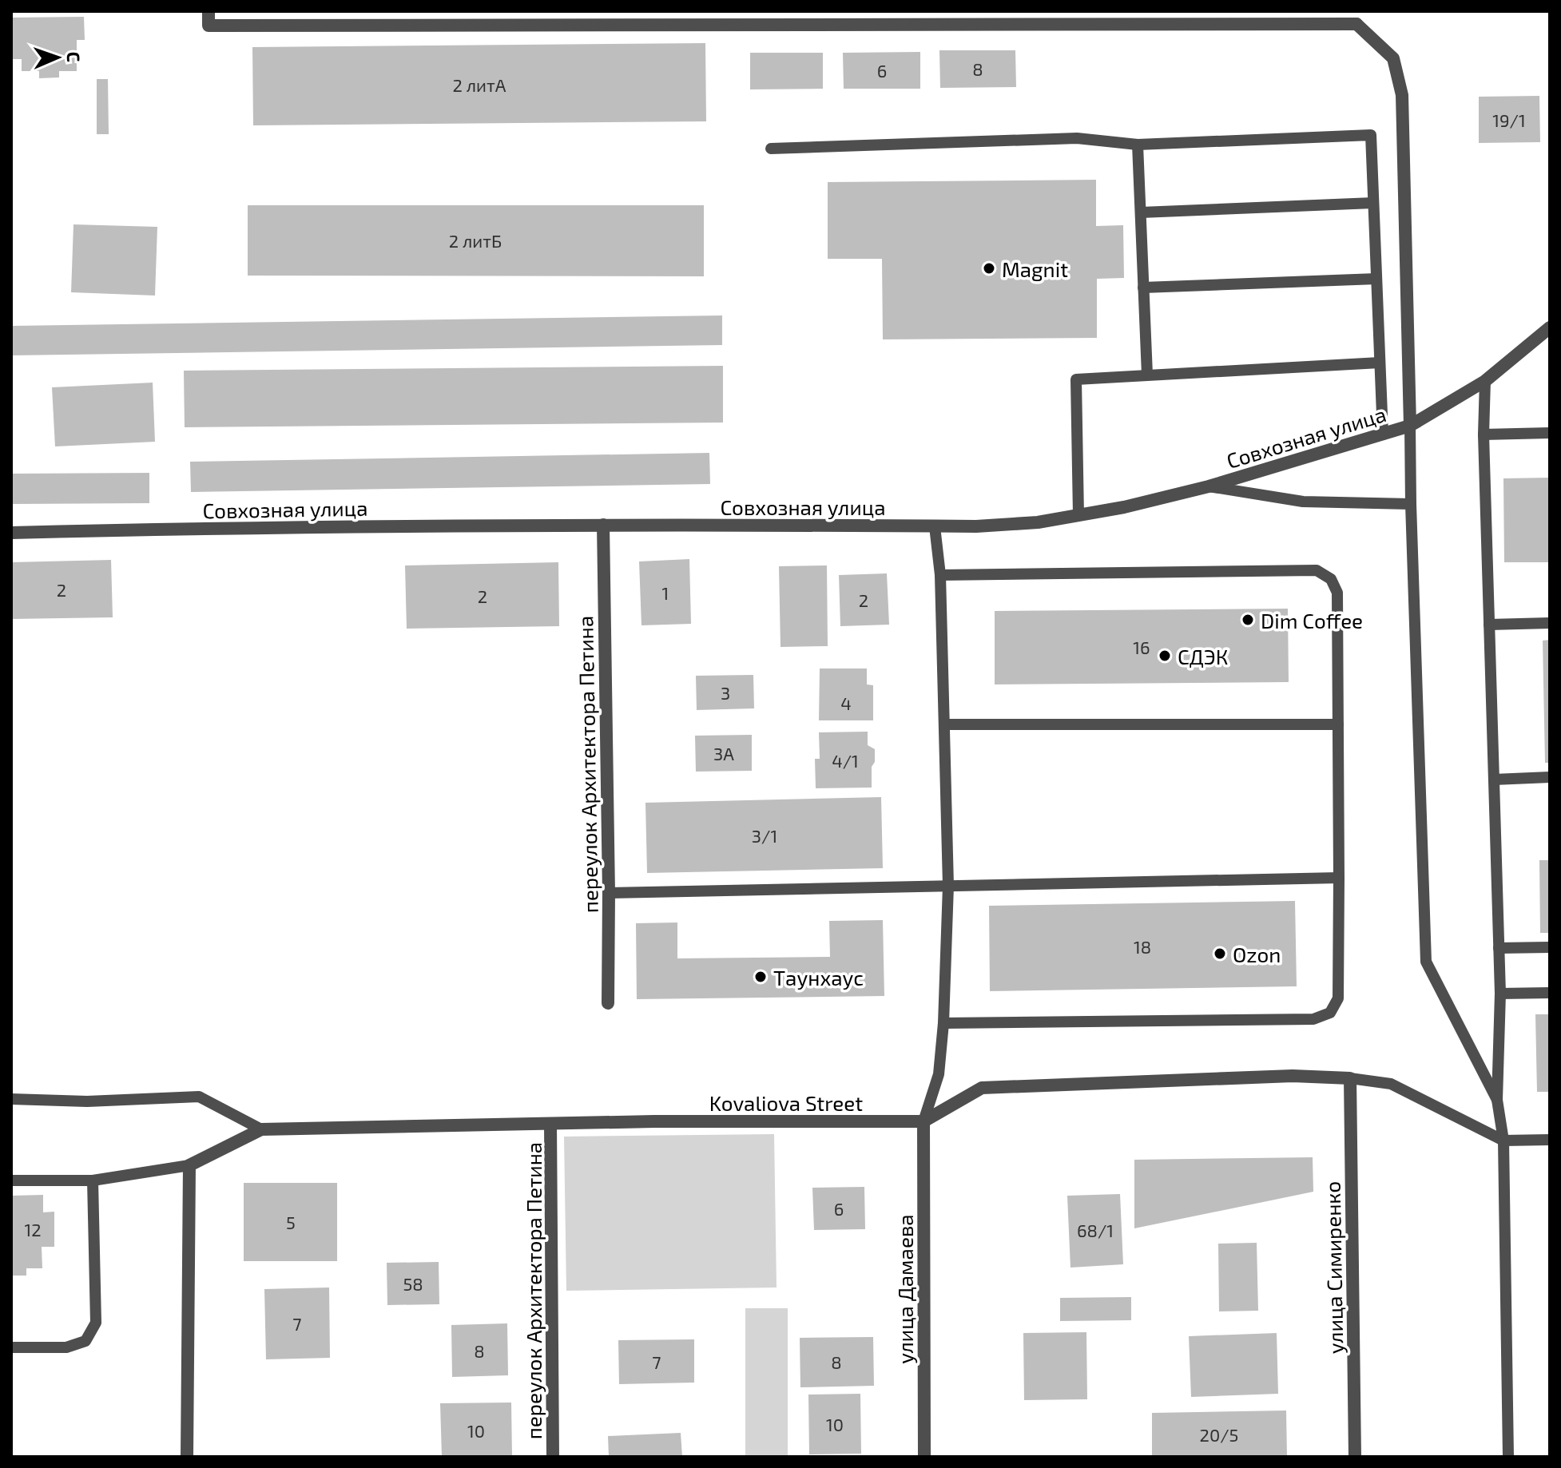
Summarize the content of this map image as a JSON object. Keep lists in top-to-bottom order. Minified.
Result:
{"streets":{"street":["Совхозная улица","переулок Архитектора Петина","Kovaliova Street","улица Симиренко","улица Дамаева"]},"crossings":[["Совхозная улица","переулок Архитектора Петина"],["переулок Архитектора Петина","Kovaliova Street"],["Kovaliova Street","улица Симиренко"],["Kovaliova Street","улица Дамаева"]],"places":["Magnit","Dim Coffee","СДЭК","Ozon","Таунхаус"],"house_numbers":["8","6","2 литА","19/1","2 литБ","2","1","2","2","16","3","4","3А","4/1","3/1","18","6","5","12","68/1","58","7","8","7","8","10","10","20/5"],"north":"right"}
